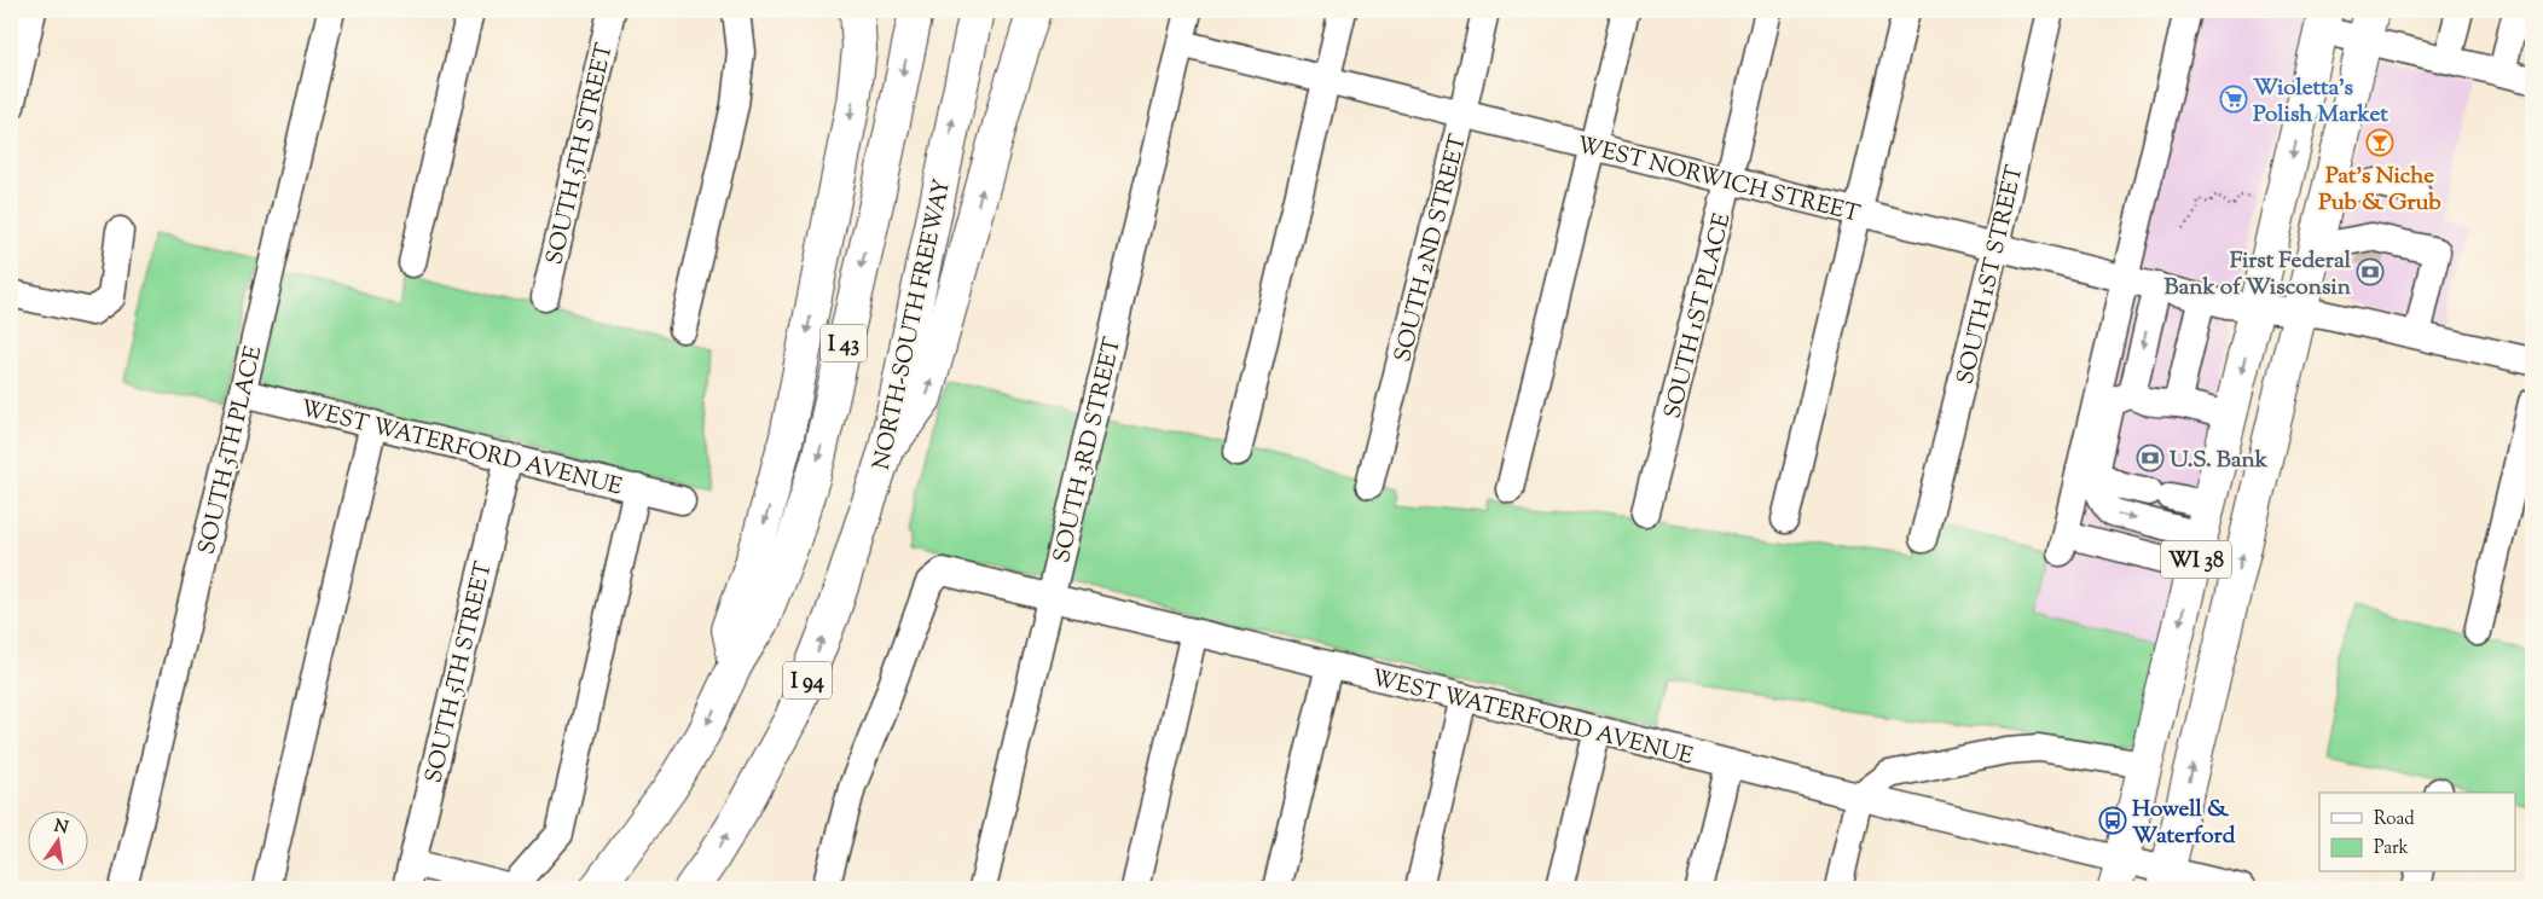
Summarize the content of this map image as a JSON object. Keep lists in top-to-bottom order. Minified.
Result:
{"streets":{"main road":["NORTH-SOUTH FREEWAY","I 43","WI 38","I 94"],"street":["SOUTH 5TH STREET","WEST NORWICH STREET","SOUTH 2ND STREET","SOUTH 1ST STREET","SOUTH 1ST PLACE","WEST WATERFORD AVENUE","SOUTH 5TH PLACE","SOUTH 3RD STREET"]},"crossings":[["SOUTH 5TH STREET","WEST WATERFORD AVENUE"],["WEST NORWICH STREET","SOUTH 2ND STREET"],["WEST NORWICH STREET","SOUTH 1ST STREET"],["WEST NORWICH STREET","SOUTH 1ST PLACE"],["WEST NORWICH STREET","SOUTH 3RD STREET"],["WEST NORWICH STREET","WI 38"],["WEST WATERFORD AVENUE","SOUTH 5TH PLACE"],["WEST WATERFORD AVENUE","SOUTH 3RD STREET"],["WEST WATERFORD AVENUE","WI 38"]],"places":{"supermarket":["Wioletta's Polish Market"],"bar":["Pat's Niche Pub & Grub"],"bank":["First Federal Bank of Wisconsin","U.S. Bank"],"bus stop":["Howell & Waterford"]},"legend":["Road","Park"],"north":"top"}
